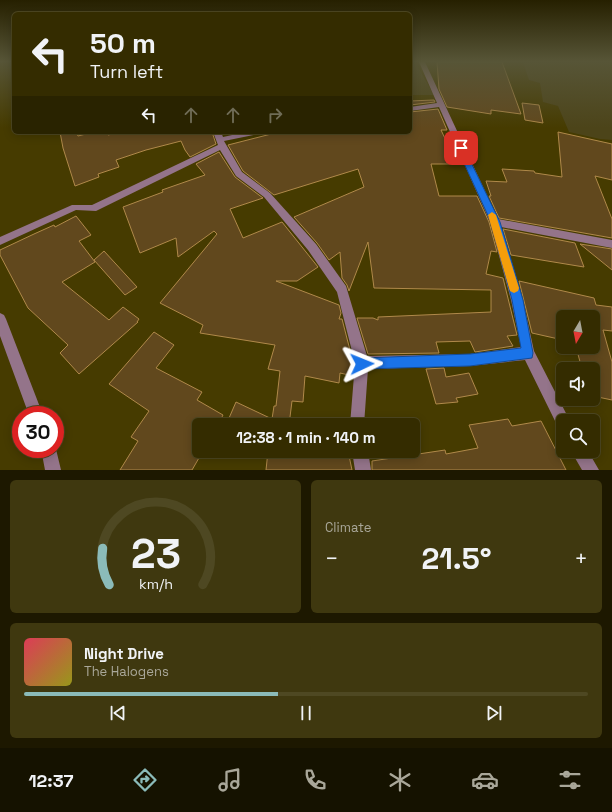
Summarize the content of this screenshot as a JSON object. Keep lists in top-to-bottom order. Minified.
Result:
{"north":"bottom","page":{"turn":["50 m","Turn left"],"limit":"30","trip":"12:38 · 1 min · 140 m","tile":"Climate","heat":["−","21.5°","+"],"song":["Night Drive","The Halogens"],"tabs":"12:37","gauge":["23","km/h"]}}
